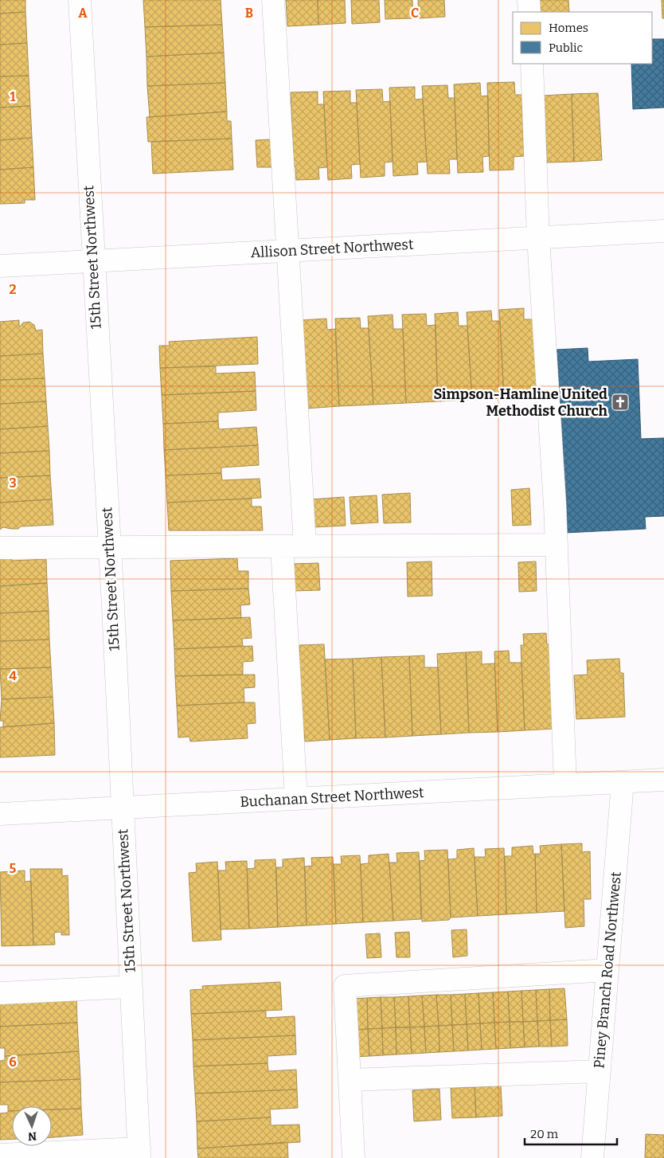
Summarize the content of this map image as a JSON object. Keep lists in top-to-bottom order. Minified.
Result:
{"streets":{"street":["Allison Street Northwest","15th Street Northwest","Buchanan Street Northwest","Piney Branch Road Northwest"]},"crossings":[["Allison Street Northwest","15th Street Northwest"],["15th Street Northwest","Buchanan Street Northwest"],["Buchanan Street Northwest","Piney Branch Road Northwest"]],"places":{"church":["Simpson-Hamline United Methodist Church"]},"legend":["Homes","Public"],"scale_bar":"20 m","north":"bottom","grid":{"columns":["A","B","C"],"rows":["1","2","3","4","5","6"]}}
